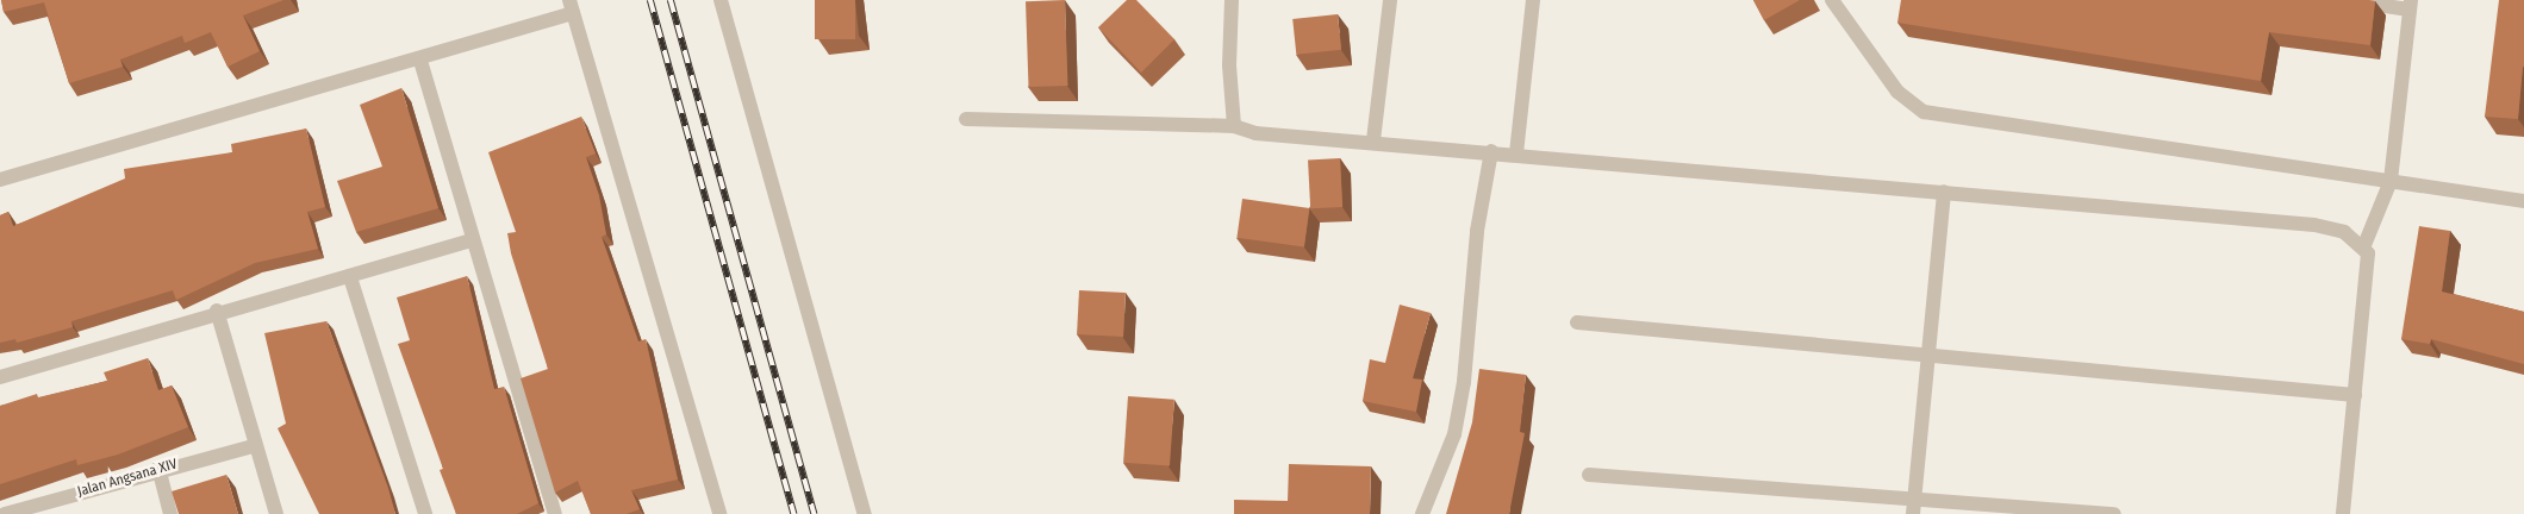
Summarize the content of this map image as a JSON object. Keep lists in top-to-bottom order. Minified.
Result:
{"streets":{"street":["Jalan Angsana XIV"]}}
